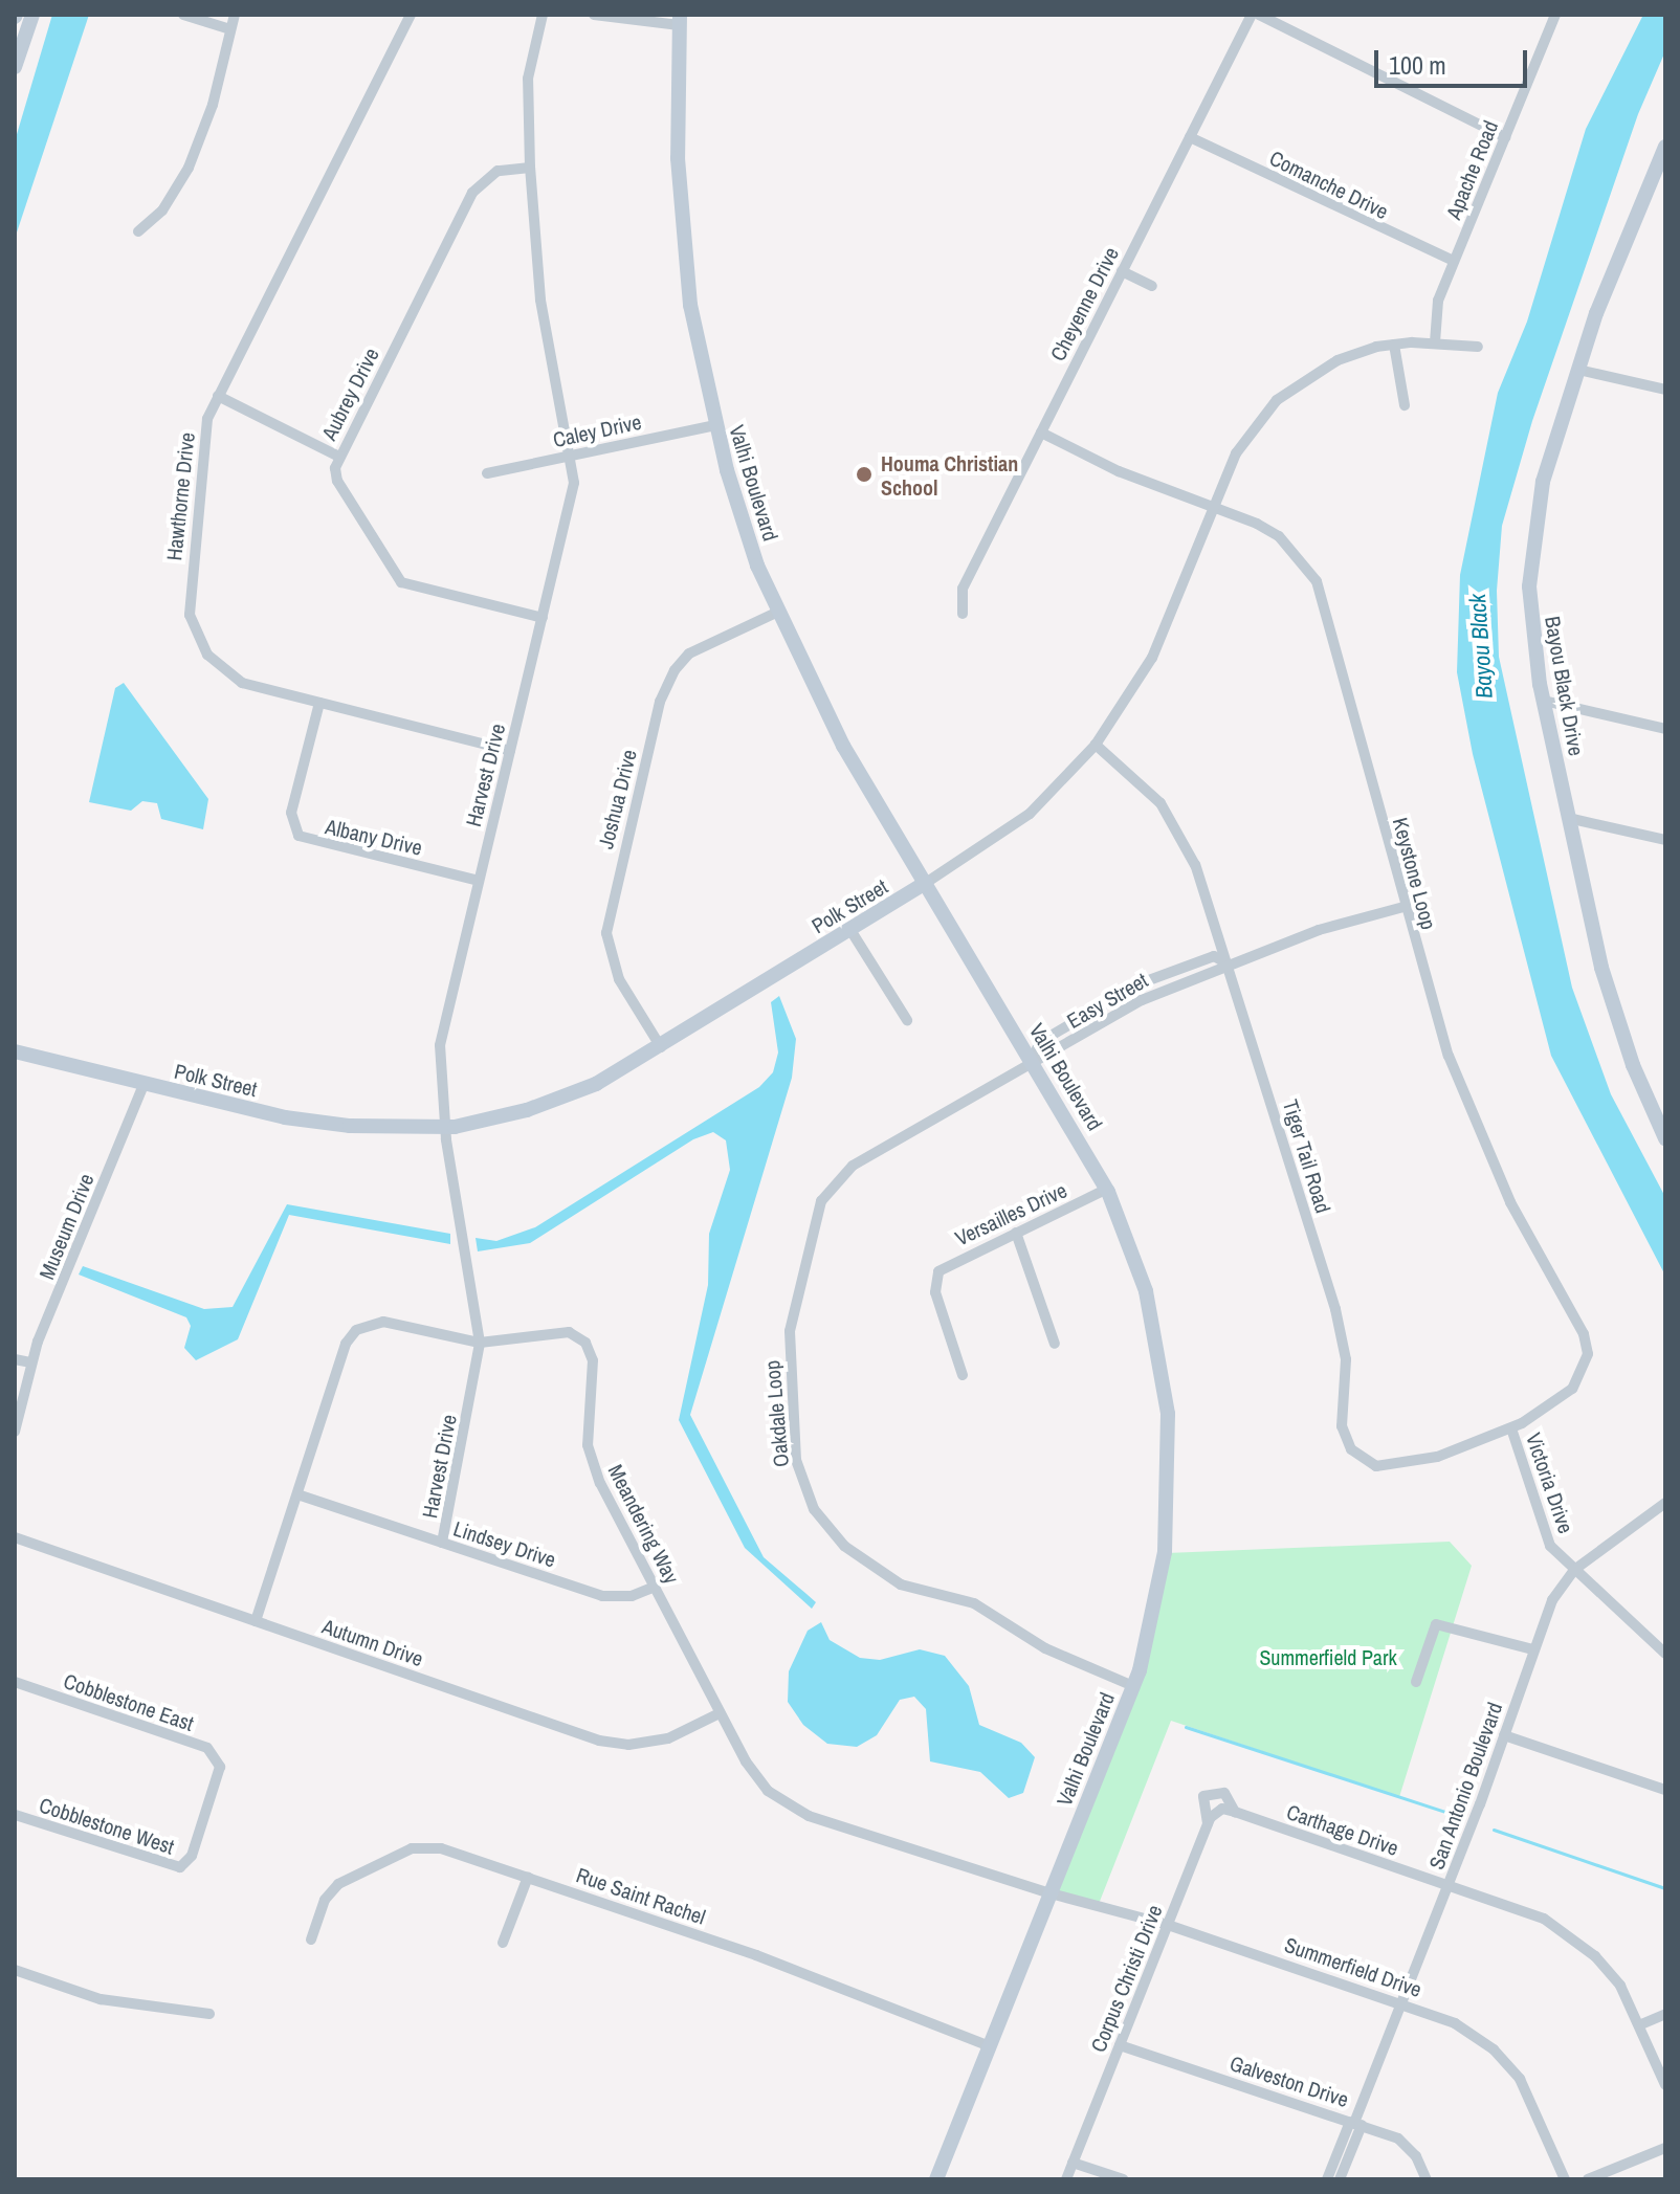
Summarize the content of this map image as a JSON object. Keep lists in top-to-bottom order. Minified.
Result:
{"streets":{"street":["Apache Road","Comanche Drive","Cheyenne Drive","Aubrey Drive","Caley Drive","Valhi Boulevard","Hawthorne Drive","Bayou Black Drive","Harvest Drive","Joshua Drive","Albany Drive","Keystone Loop","Polk Street","Easy Street","Tiger Tail Road","Versailles Drive","Museum Drive","Oakdale Loop","Victoria Drive","Meandering Way","Lindsey Drive","Autumn Drive","Cobblestone East","San Antonio Boulevard","Cobblestone West","Carthage Drive","Rue Saint Rachel","Summerfield Drive","Corpus Christi Drive","Galveston Drive"]},"crossings":[["Apache Road","Comanche Drive"],["Apache Road","Polk Street"],["Comanche Drive","Cheyenne Drive"],["Cheyenne Drive","Keystone Loop"],["Aubrey Drive","Harvest Drive"],["Caley Drive","Valhi Boulevard"],["Caley Drive","Harvest Drive"],["Valhi Boulevard","Joshua Drive"],["Valhi Boulevard","Polk Street"],["Valhi Boulevard","Easy Street"],["Valhi Boulevard","Versailles Drive"],["Valhi Boulevard","Oakdale Loop"],["Valhi Boulevard","Meandering Way"],["Valhi Boulevard","Rue Saint Rachel"],["Valhi Boulevard","Summerfield Drive"],["Hawthorne Drive","Harvest Drive"],["Hawthorne Drive","Albany Drive"],["Harvest Drive","Albany Drive"],["Harvest Drive","Polk Street"],["Harvest Drive","Meandering Way"],["Harvest Drive","Lindsey Drive"],["Joshua Drive","Polk Street"],["Keystone Loop","Polk Street"],["Keystone Loop","Easy Street"],["Keystone Loop","Tiger Tail Road"],["Keystone Loop","Victoria Drive"],["Polk Street","Tiger Tail Road"],["Polk Street","Museum Drive"],["Easy Street","Tiger Tail Road"],["Easy Street","Oakdale Loop"],["Tiger Tail Road","Victoria Drive"],["Victoria Drive","San Antonio Boulevard"],["Meandering Way","Lindsey Drive"],["Meandering Way","Autumn Drive"],["Meandering Way","Summerfield Drive"],["Cobblestone East","Cobblestone West"],["San Antonio Boulevard","Carthage Drive"],["San Antonio Boulevard","Summerfield Drive"],["San Antonio Boulevard","Galveston Drive"],["Carthage Drive","Corpus Christi Drive"],["Summerfield Drive","Corpus Christi Drive"],["Corpus Christi Drive","Galveston Drive"]],"water":["Bayou Black"],"parks":["Summerfield Park"],"places":["Houma Christian School"],"scale_bar":"100 m"}
